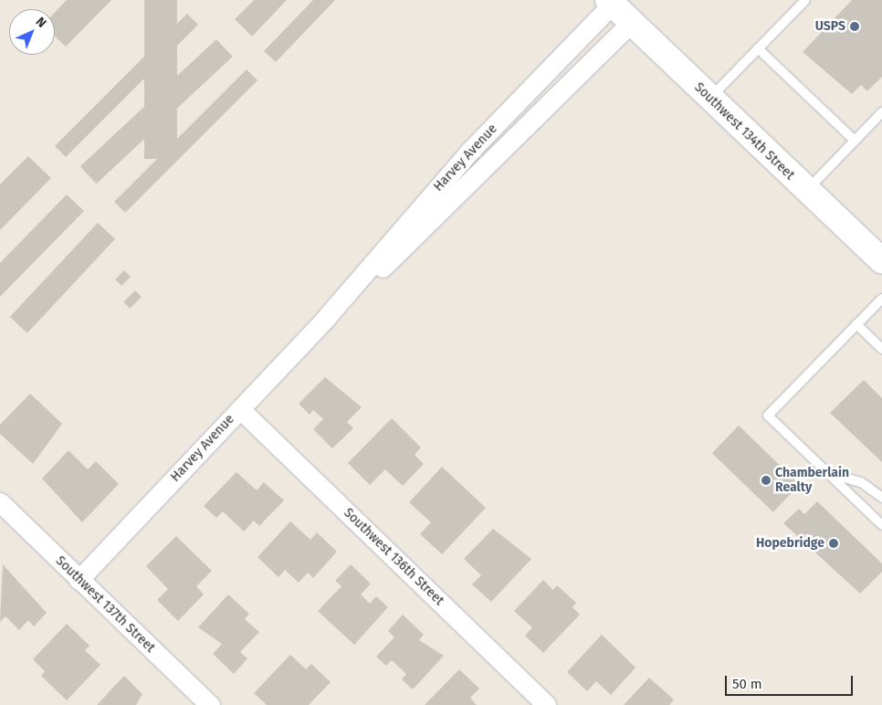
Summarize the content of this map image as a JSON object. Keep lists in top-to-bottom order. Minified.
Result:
{"streets":{"main road":["Southwest 134th Street"],"street":["Harvey Avenue","Southwest 136th Street","Southwest 137th Street"]},"crossings":[["Southwest 134th Street","Harvey Avenue"],["Harvey Avenue","Southwest 136th Street"],["Harvey Avenue","Southwest 137th Street"]],"places":["USPS","Chamberlain Realty","Hopebridge"],"scale_bar":"50 m","north":"top right"}
